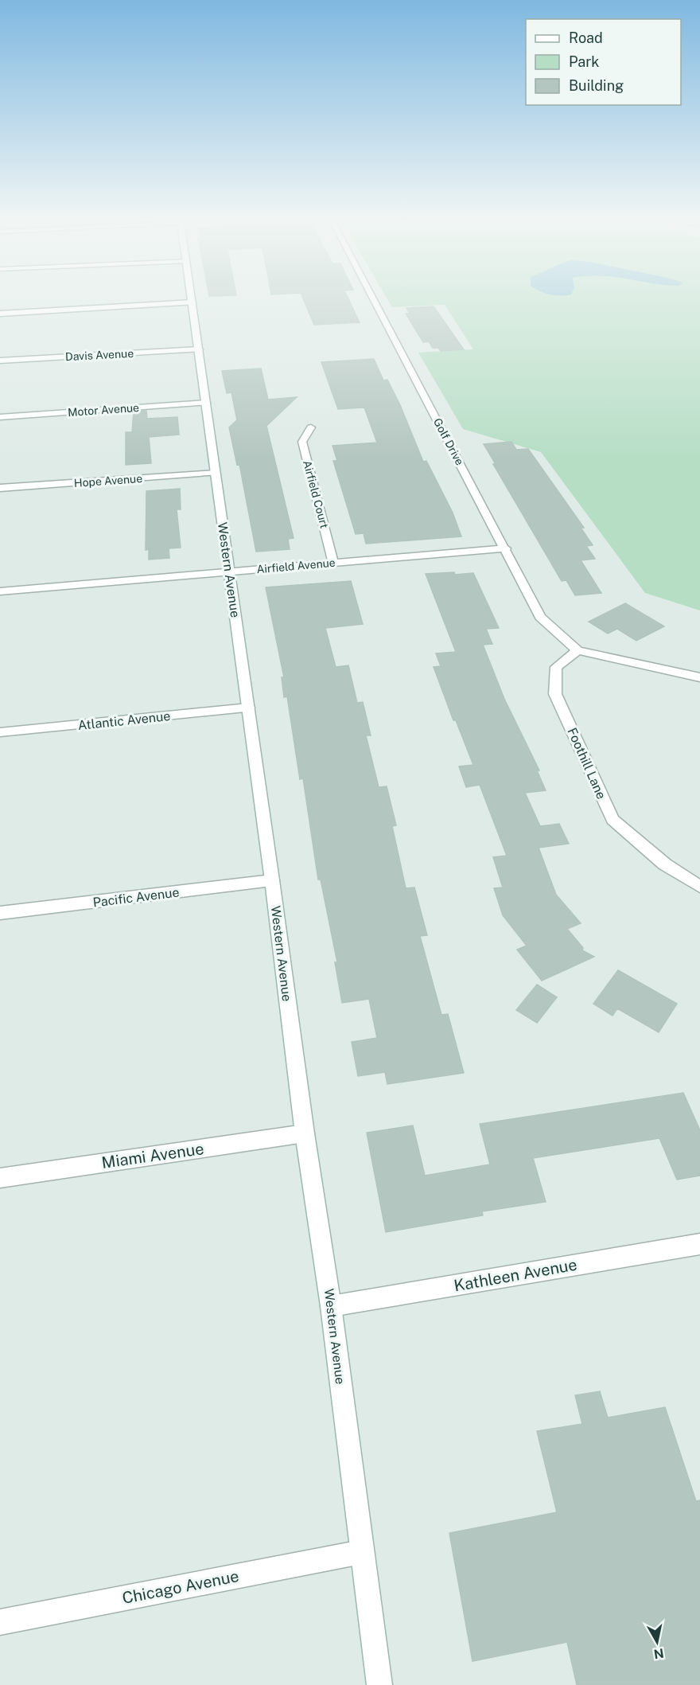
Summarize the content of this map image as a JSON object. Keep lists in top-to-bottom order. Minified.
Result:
{"streets":{"street":["Davis Avenue","Motor Avenue","Golf Drive","Hope Avenue","Airfield Court","Airfield Avenue","Western Avenue","Atlantic Avenue","Foothill Lane","Pacific Avenue","Miami Avenue","Kathleen Avenue","Chicago Avenue"]},"crossings":[["Davis Avenue","Western Avenue"],["Motor Avenue","Western Avenue"],["Golf Drive","Airfield Avenue"],["Golf Drive","Foothill Lane"],["Hope Avenue","Western Avenue"],["Airfield Court","Airfield Avenue"],["Airfield Avenue","Western Avenue"],["Western Avenue","Atlantic Avenue"],["Western Avenue","Pacific Avenue"],["Western Avenue","Miami Avenue"],["Western Avenue","Kathleen Avenue"],["Western Avenue","Chicago Avenue"]],"legend":["Road","Park","Building"],"north":"bottom"}
